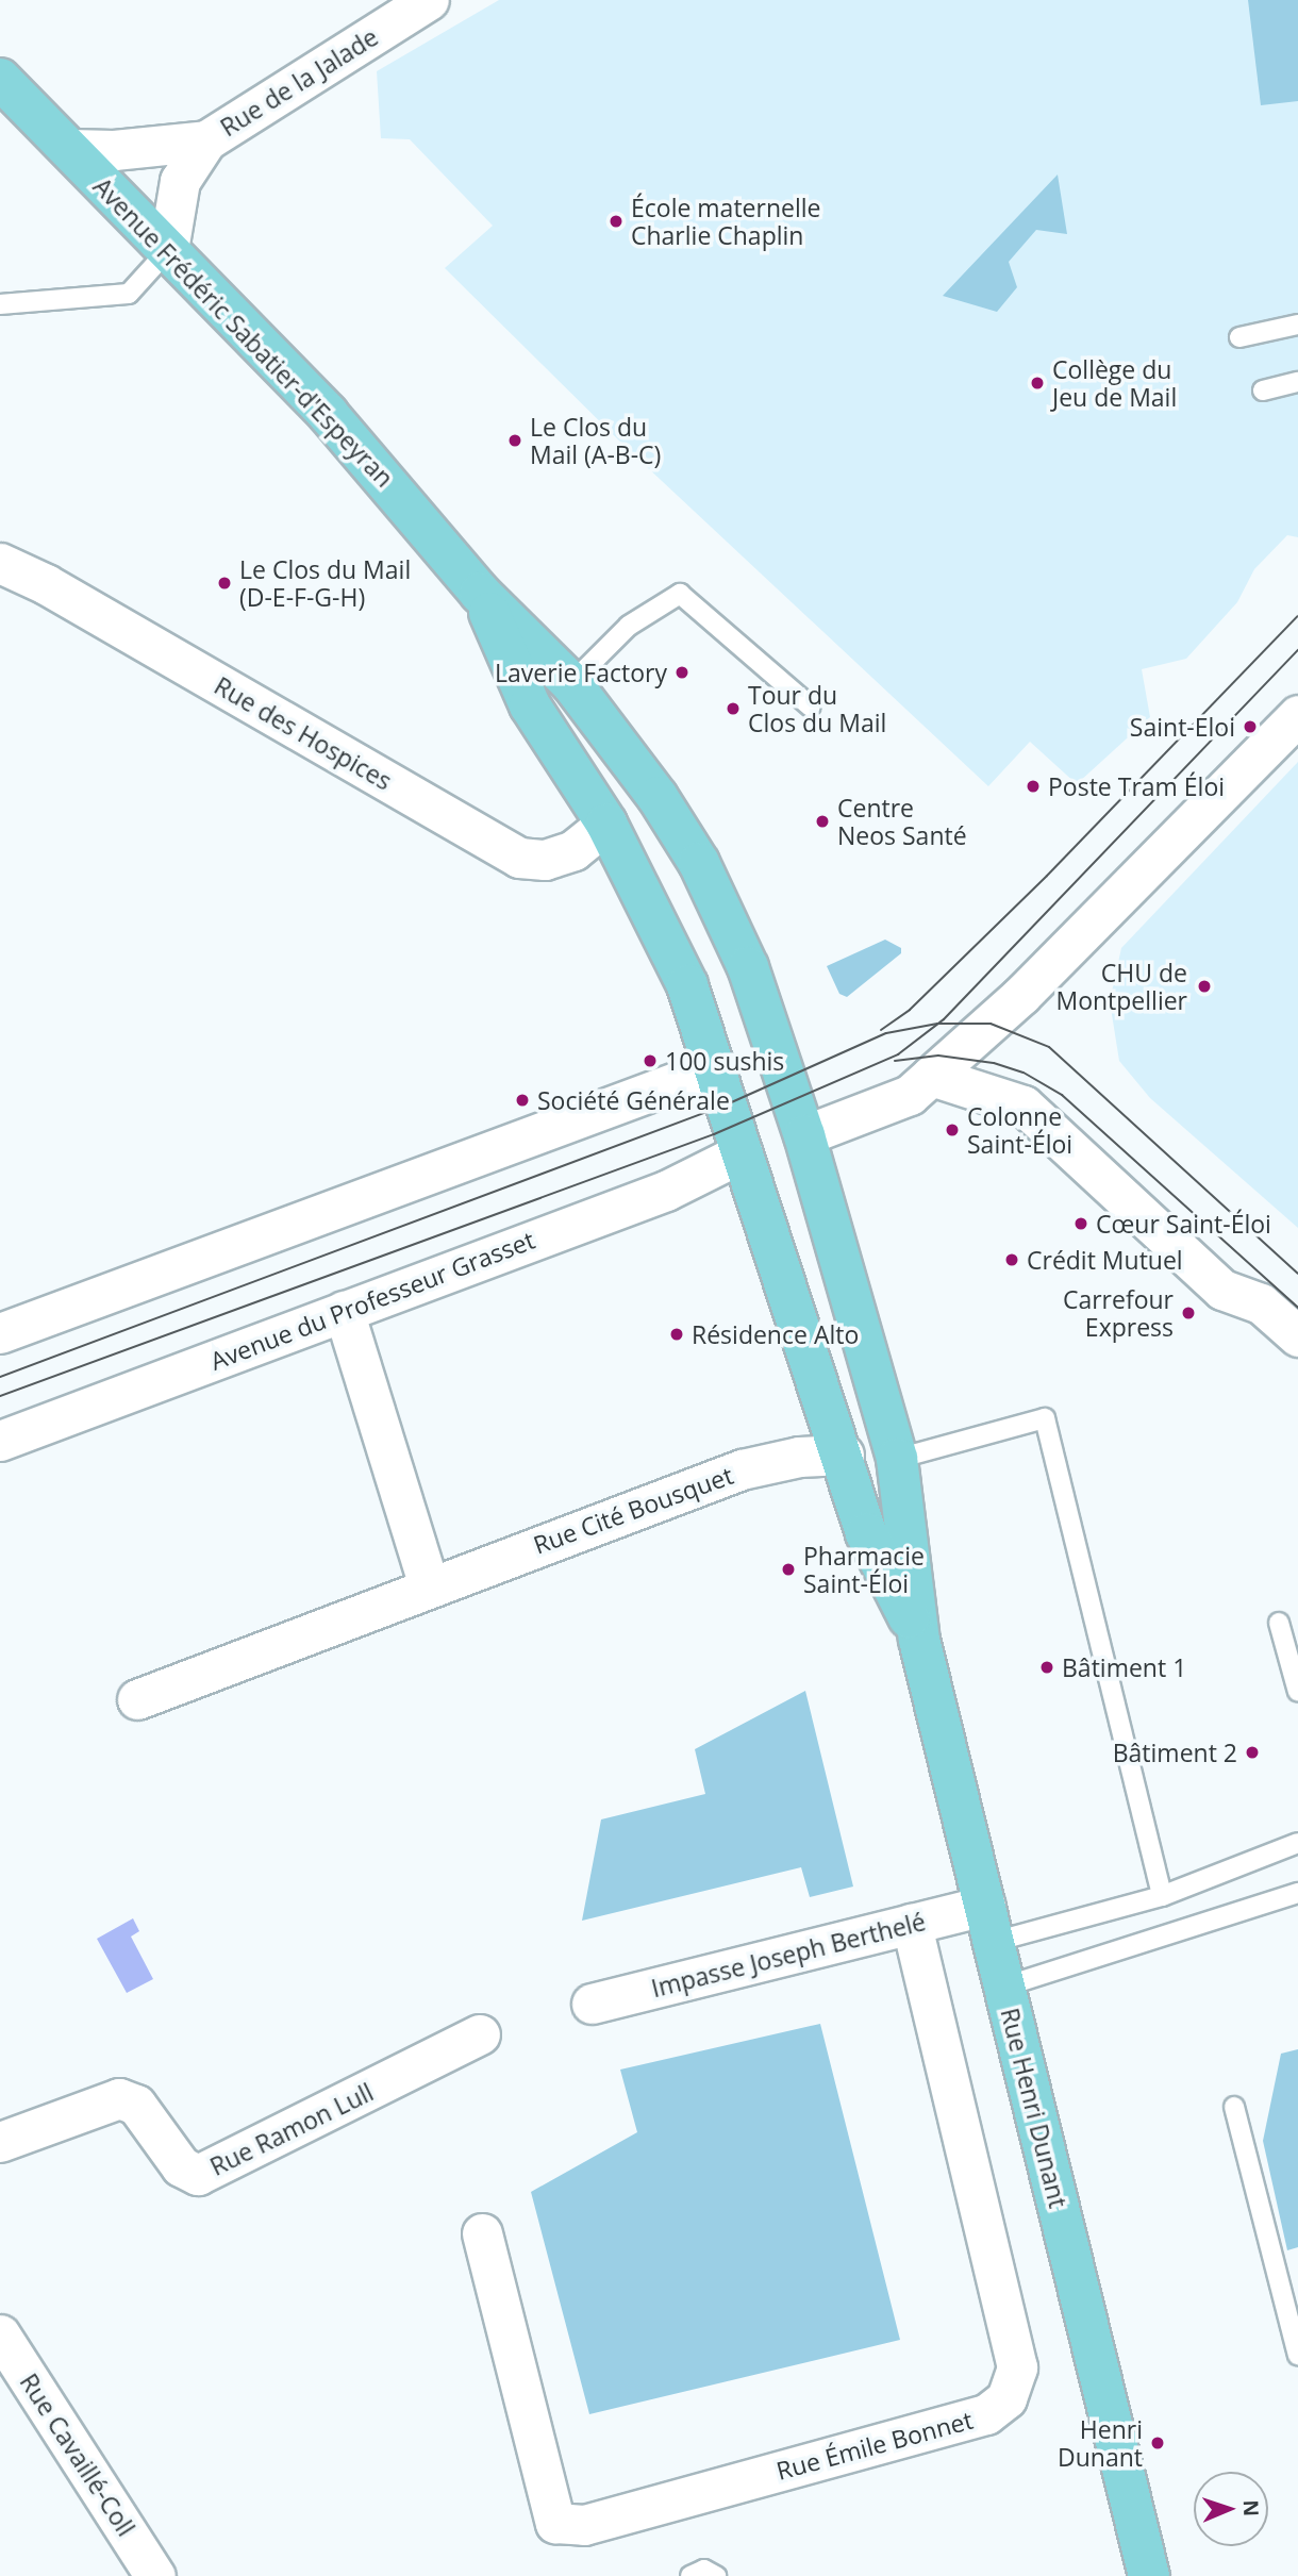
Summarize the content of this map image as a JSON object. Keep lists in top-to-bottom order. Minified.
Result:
{"streets":{"main road":["Avenue Frédéric Sabatier-d'Espeyran","Rue Henri Dunant"],"street":["Rue de la Jalade","Rue des Hospices","Avenue du Professeur Grasset","Rue Cité Bousquet","Impasse Joseph Berthelé","Rue Ramon Lull","Rue Émile Bonnet","Rue Cavaillé-Coll"]},"crossings":[["Rue de la Jalade","Avenue Frédéric Sabatier-d'Espeyran"],["Avenue Frédéric Sabatier-d'Espeyran","Rue des Hospices"],["Avenue Frédéric Sabatier-d'Espeyran","Avenue du Professeur Grasset"],["Avenue Frédéric Sabatier-d'Espeyran","Rue Henri Dunant"],["Avenue du Professeur Grasset","Rue Henri Dunant"],["Rue Cité Bousquet","Rue Henri Dunant"],["Impasse Joseph Berthelé","Rue Henri Dunant"],["Impasse Joseph Berthelé","Rue Émile Bonnet"]],"places":["École maternelle Charlie Chaplin","Collège du Jeu de Mail","Le Clos du Mail (A-B-C)","Le Clos du Mail (D-E-F-G-H)","Laverie Factory","Tour du Clos du Mail","Saint-Eloi","Poste Tram Éloi","Centre Neos Santé","CHU de Montpellier","100 sushis","Société Générale","Colonne Saint-Éloi","Cœur Saint-Éloi","Crédit Mutuel","Carrefour Express","Résidence Alto","Pharmacie Saint-Éloi","Bâtiment 1","Bâtiment 2","Henri Dunant"],"north":"right"}
